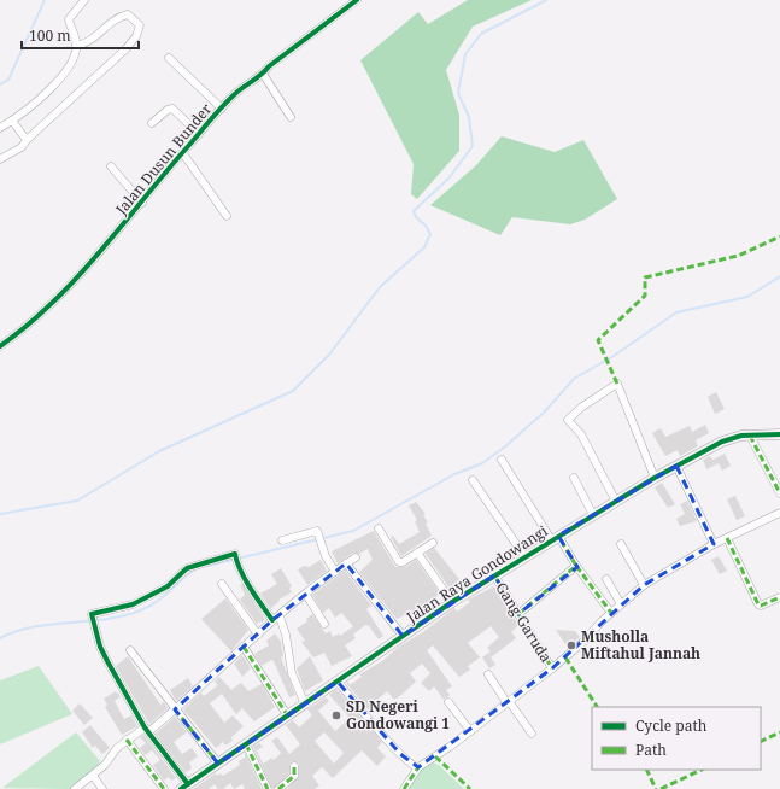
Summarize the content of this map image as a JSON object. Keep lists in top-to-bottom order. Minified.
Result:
{"streets":{"street":["Jalan Dusun Bunder","Jalan Raya Gondowangi","Gang Garuda"]},"crossings":[["Jalan Raya Gondowangi","Gang Garuda"]],"places":["Musholla Miftahul Jannah","SD Negeri Gondowangi 1"],"legend":["Cycle path","Path"],"scale_bar":"100 m"}
